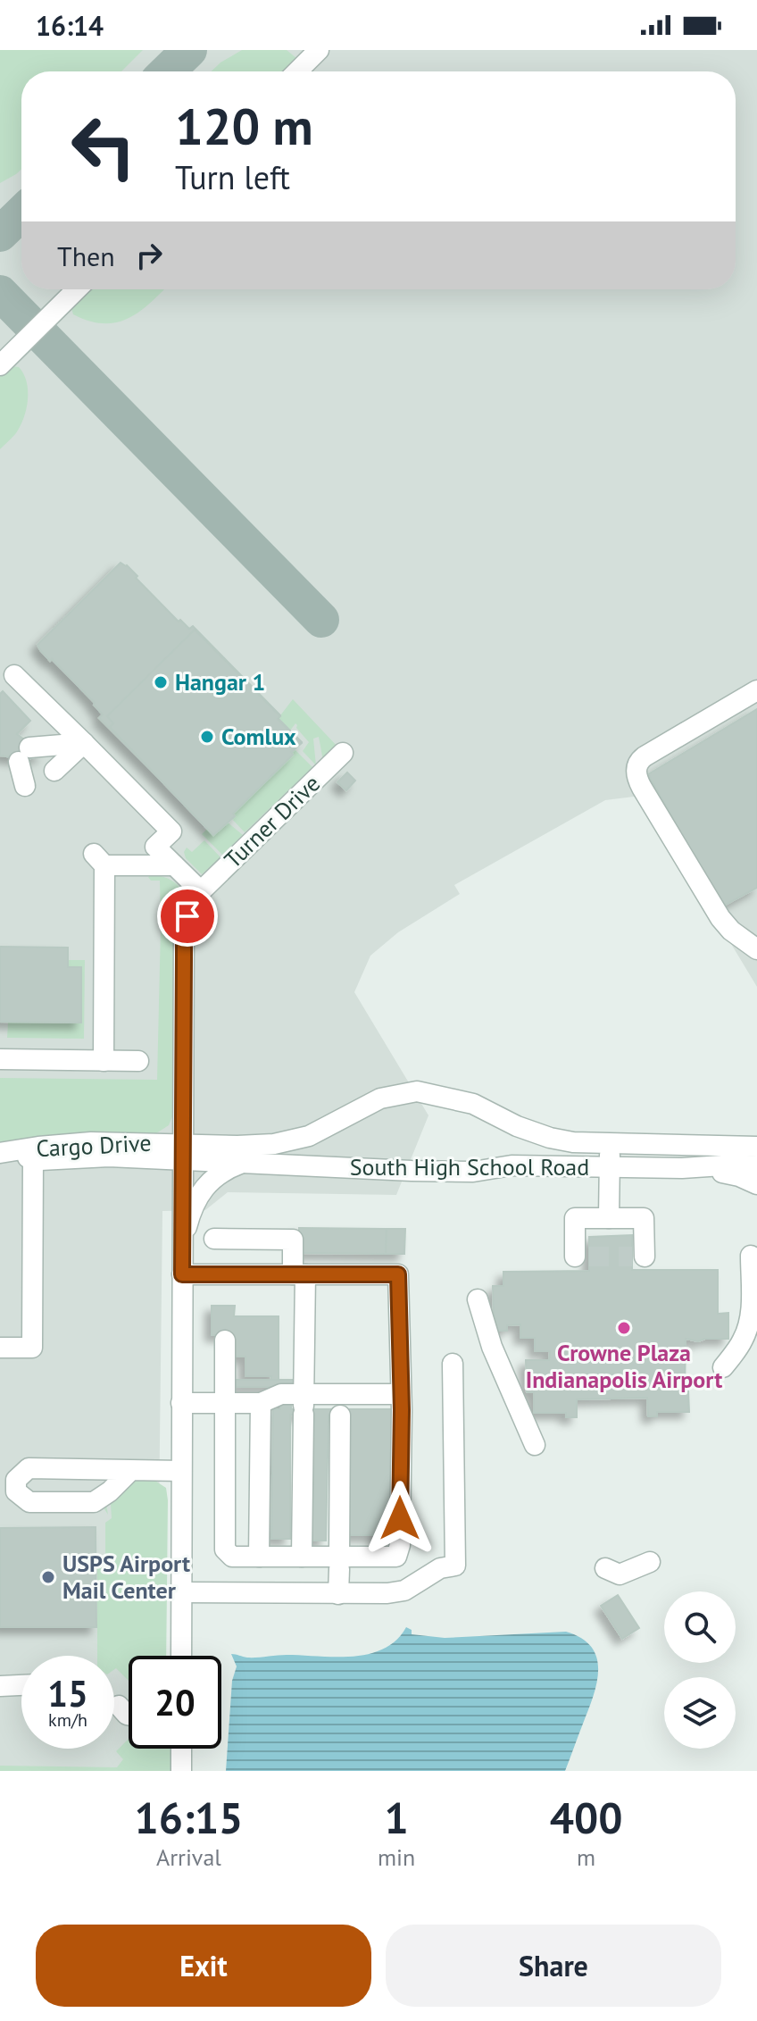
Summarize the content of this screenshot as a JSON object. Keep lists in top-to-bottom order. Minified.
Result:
{"streets":{"street":["Turner Drive","Cargo Drive","South High School Road"]},"crossings":[["Turner Drive","Cargo Drive"],["Turner Drive","South High School Road"],["Cargo Drive","South High School Road"]],"places":["Hangar 1","Comlux","Crowne Plaza Indianapolis Airport","USPS Airport Mail Center"],"page":{"status":"16:14","turn":["120 m","Turn left"],"then":"Then","speed":"15 km/h","limit":"20","eta":["16:15","Arrival","1","min","400","m"],"buttons":["Exit","Share"]}}
